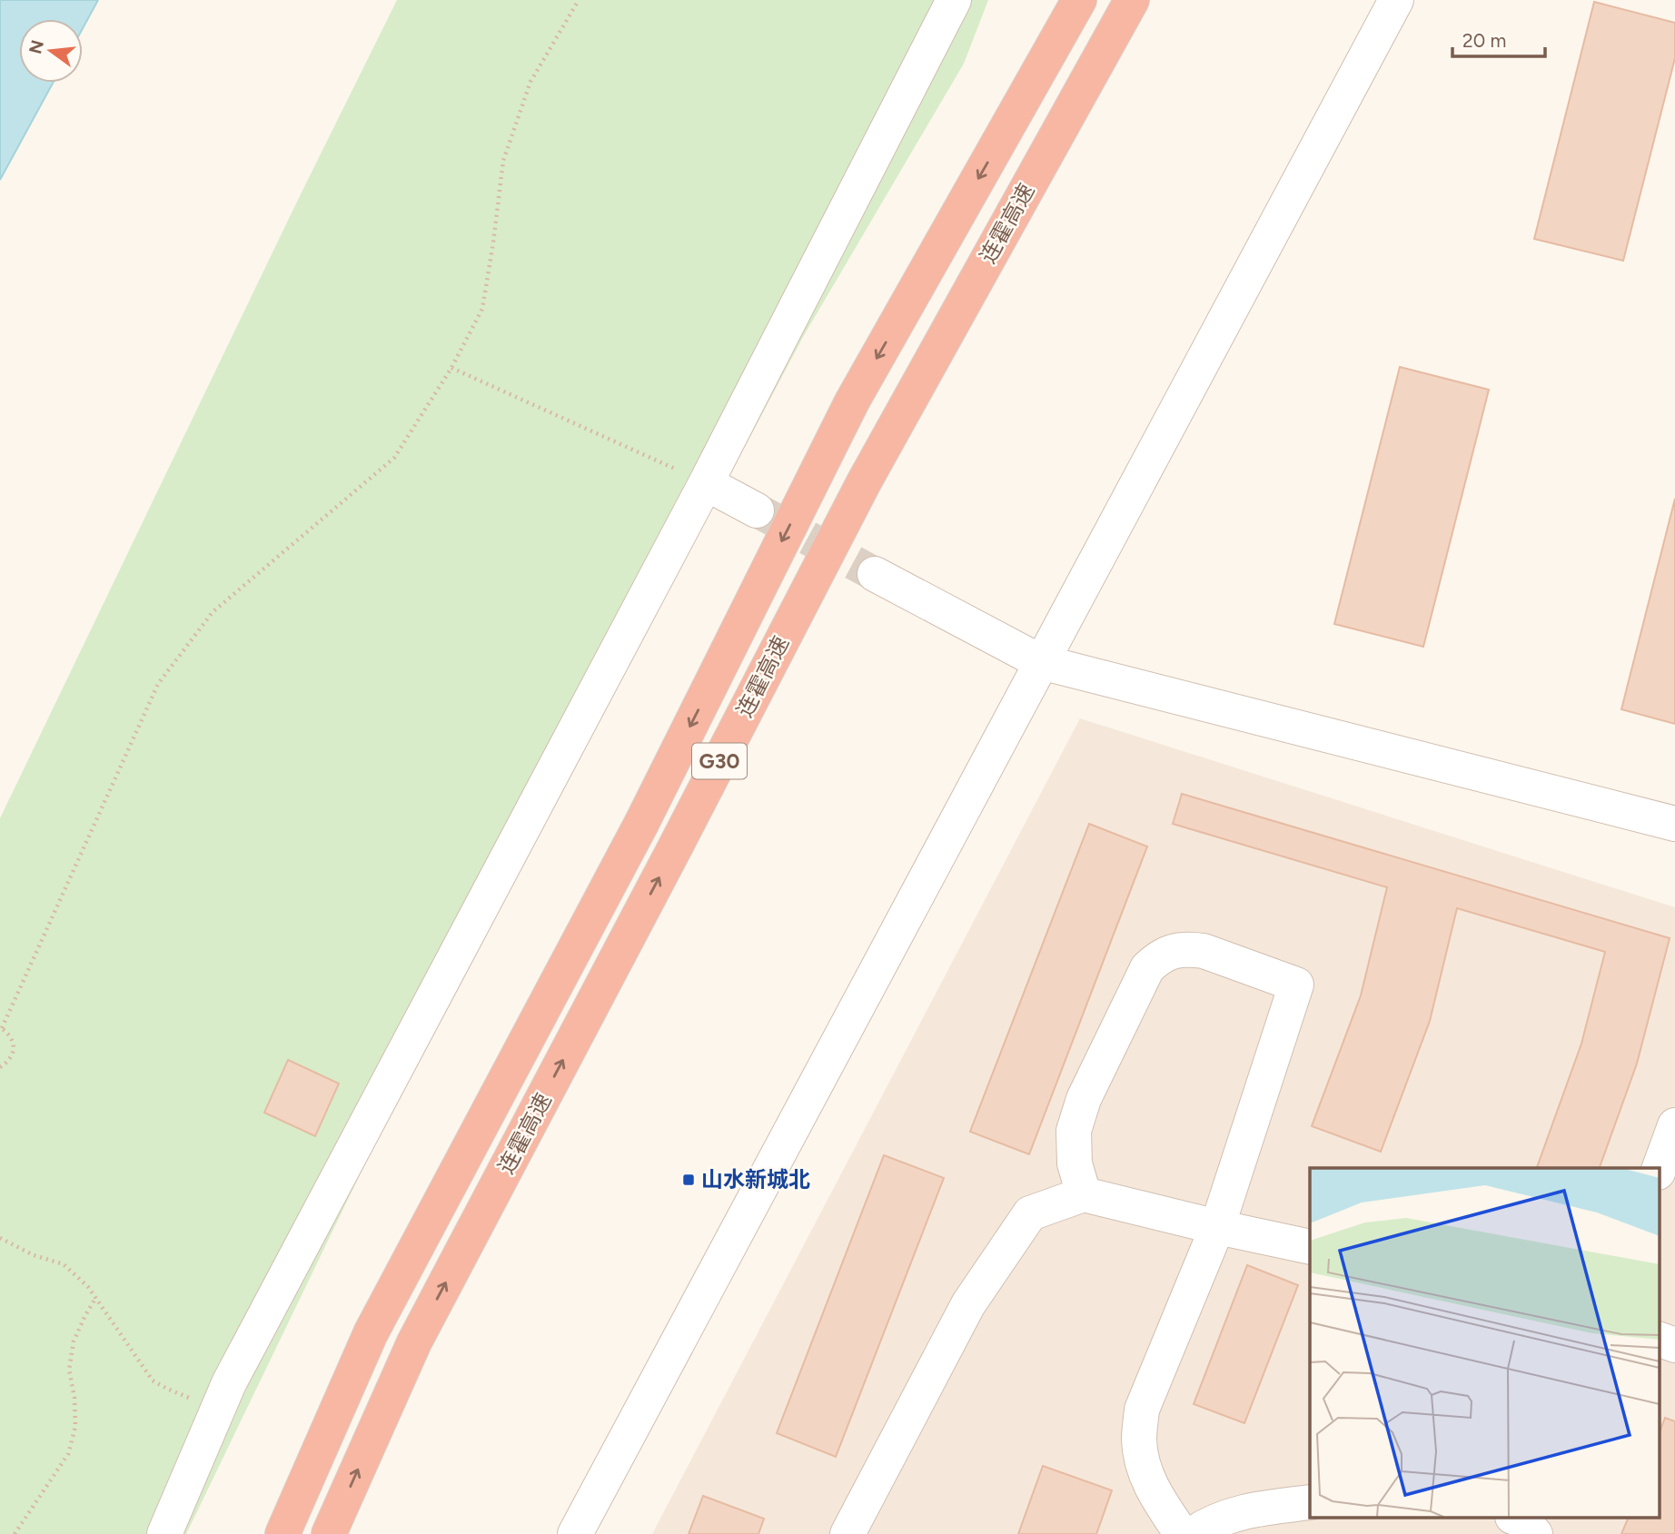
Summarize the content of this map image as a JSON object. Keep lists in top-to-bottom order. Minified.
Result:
{"streets":{"highway":["连霍高速","G30"]},"places":{"transit":["山水新城北"]},"scale_bar":"20 m","north":"left"}
